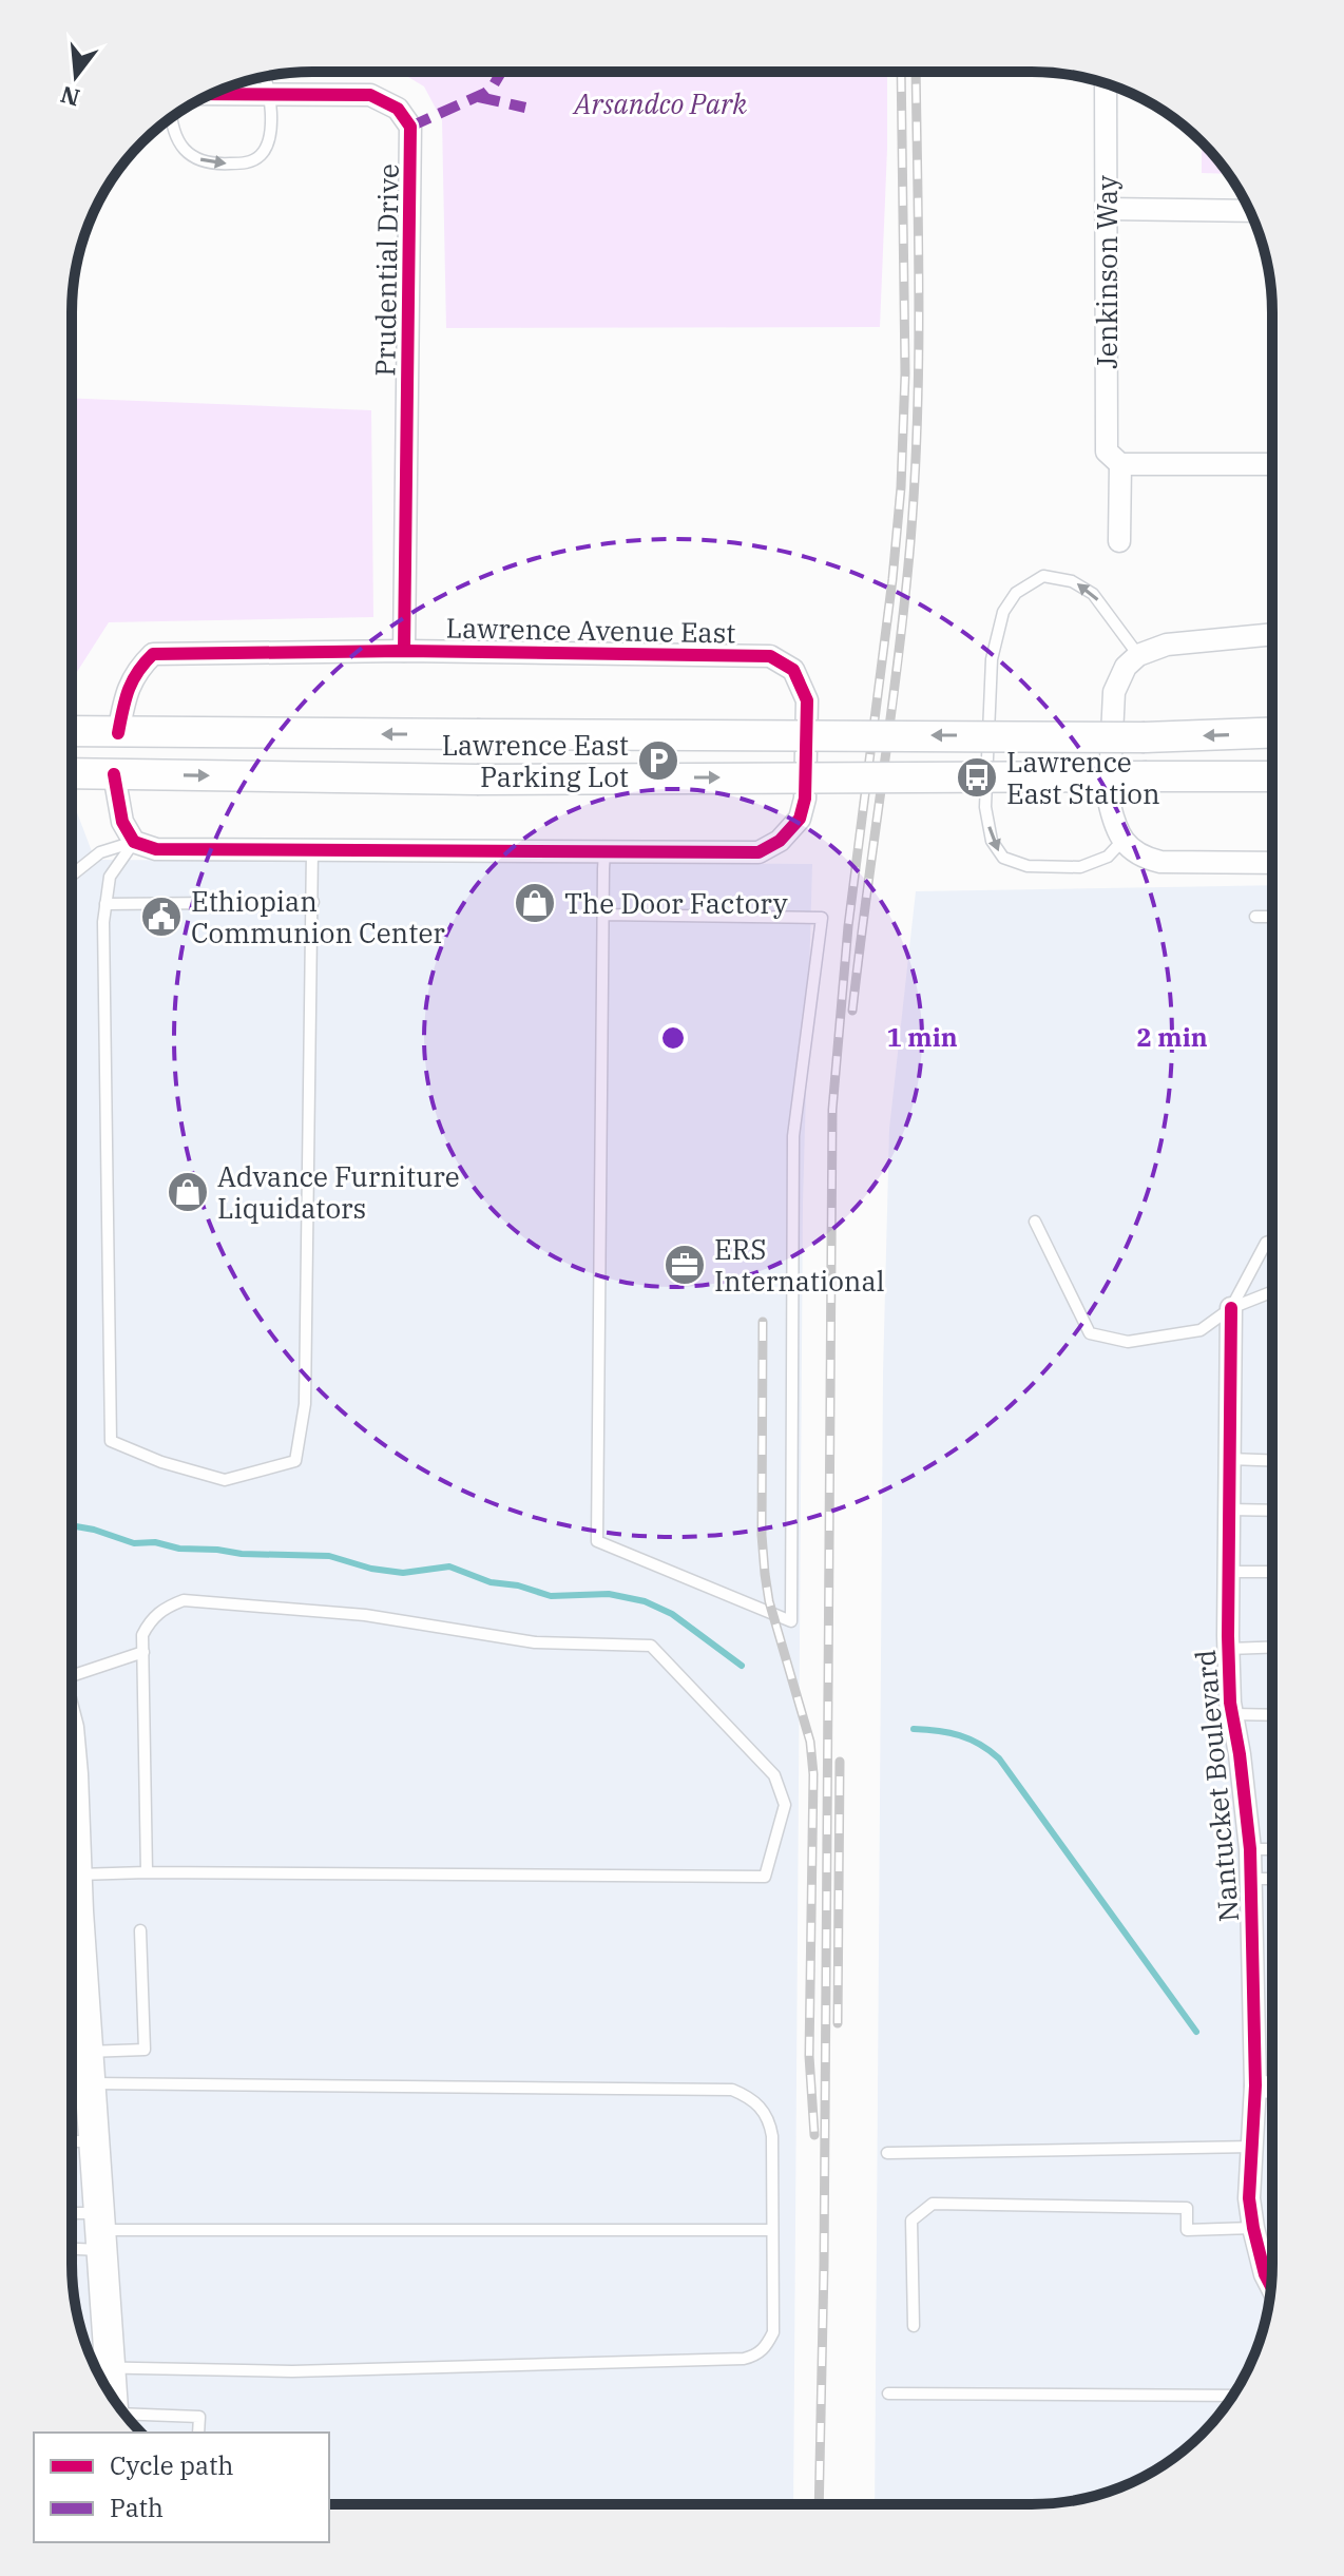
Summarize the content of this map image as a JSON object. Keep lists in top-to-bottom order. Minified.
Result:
{"streets":{"street":["Prudential Drive","Jenkinson Way","Lawrence Avenue East","Nantucket Boulevard"]},"crossings":[["Prudential Drive","Lawrence Avenue East"]],"parks":["Arsandco Park"],"places":{"parking":["Lawrence East Parking Lot"],"bus stop":["Lawrence East Station"],"shop":["The Door Factory","Advance Furniture Liquidators"],"public building":["Ethiopian Communion Center"],"office":["ERS International"]},"legend":["Cycle path","Path"],"north":"bottom","rings":["1 min","2 min"]}
